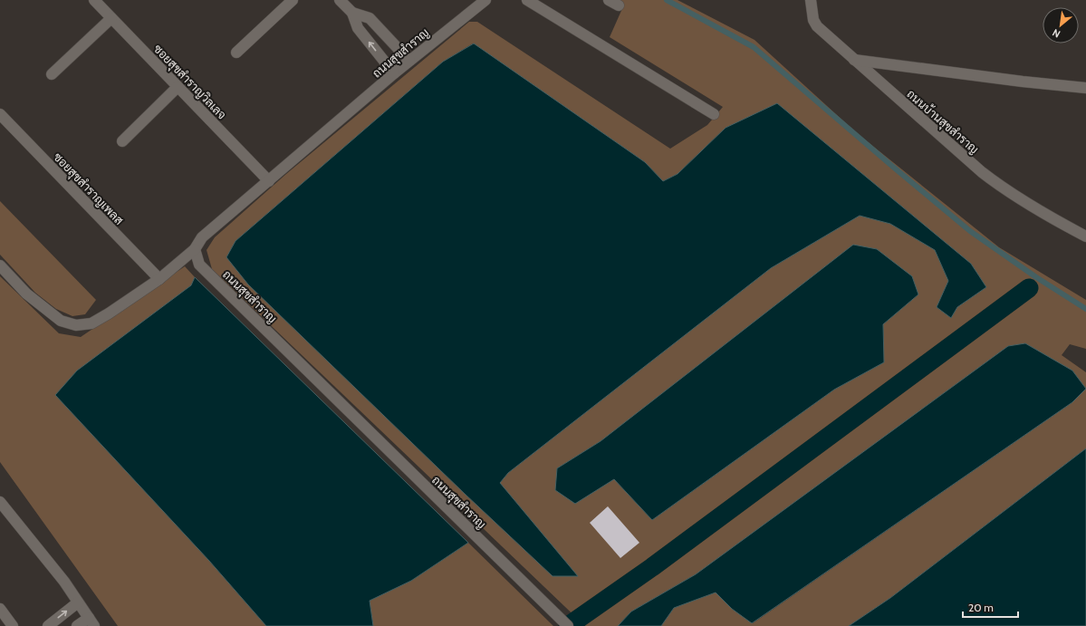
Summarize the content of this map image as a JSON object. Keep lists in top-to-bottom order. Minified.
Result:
{"streets":{"street":["ถนนสุขสำราญ","ซอยสุขสำราญวิลเลจ","ถนนบ้านสุขสำราญ","ซอยสุขสำราญเพลส"]},"crossings":[["ถนนสุขสำราญ","ซอยสุขสำราญวิลเลจ"]],"scale_bar":"20 m","north":"bottom left"}
